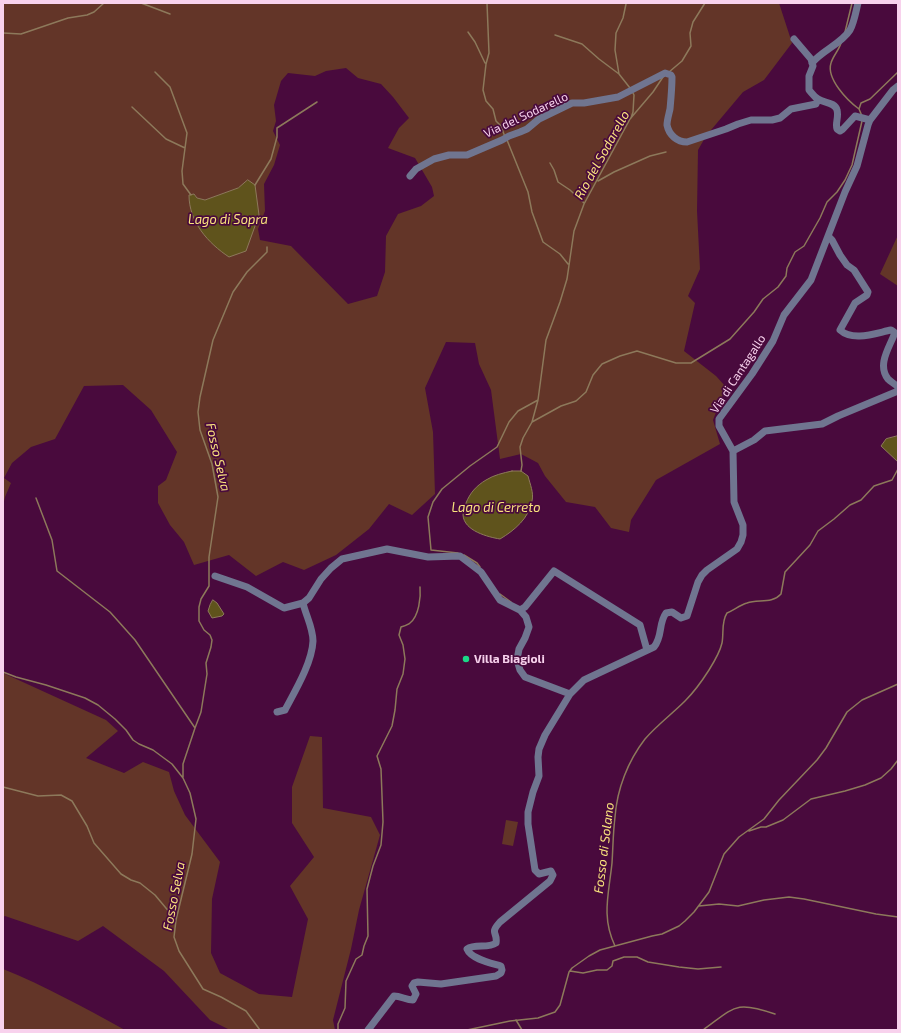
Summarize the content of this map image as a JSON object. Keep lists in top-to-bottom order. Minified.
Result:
{"streets":{"street":["Via del Sodarello","Via di Cantagallo"]},"water":["Rio del Sodarello","Lago di Sopra","Fosso Selva","Lago di Cerreto","Fosso di Solano"],"places":["Villa Biagioli"]}
